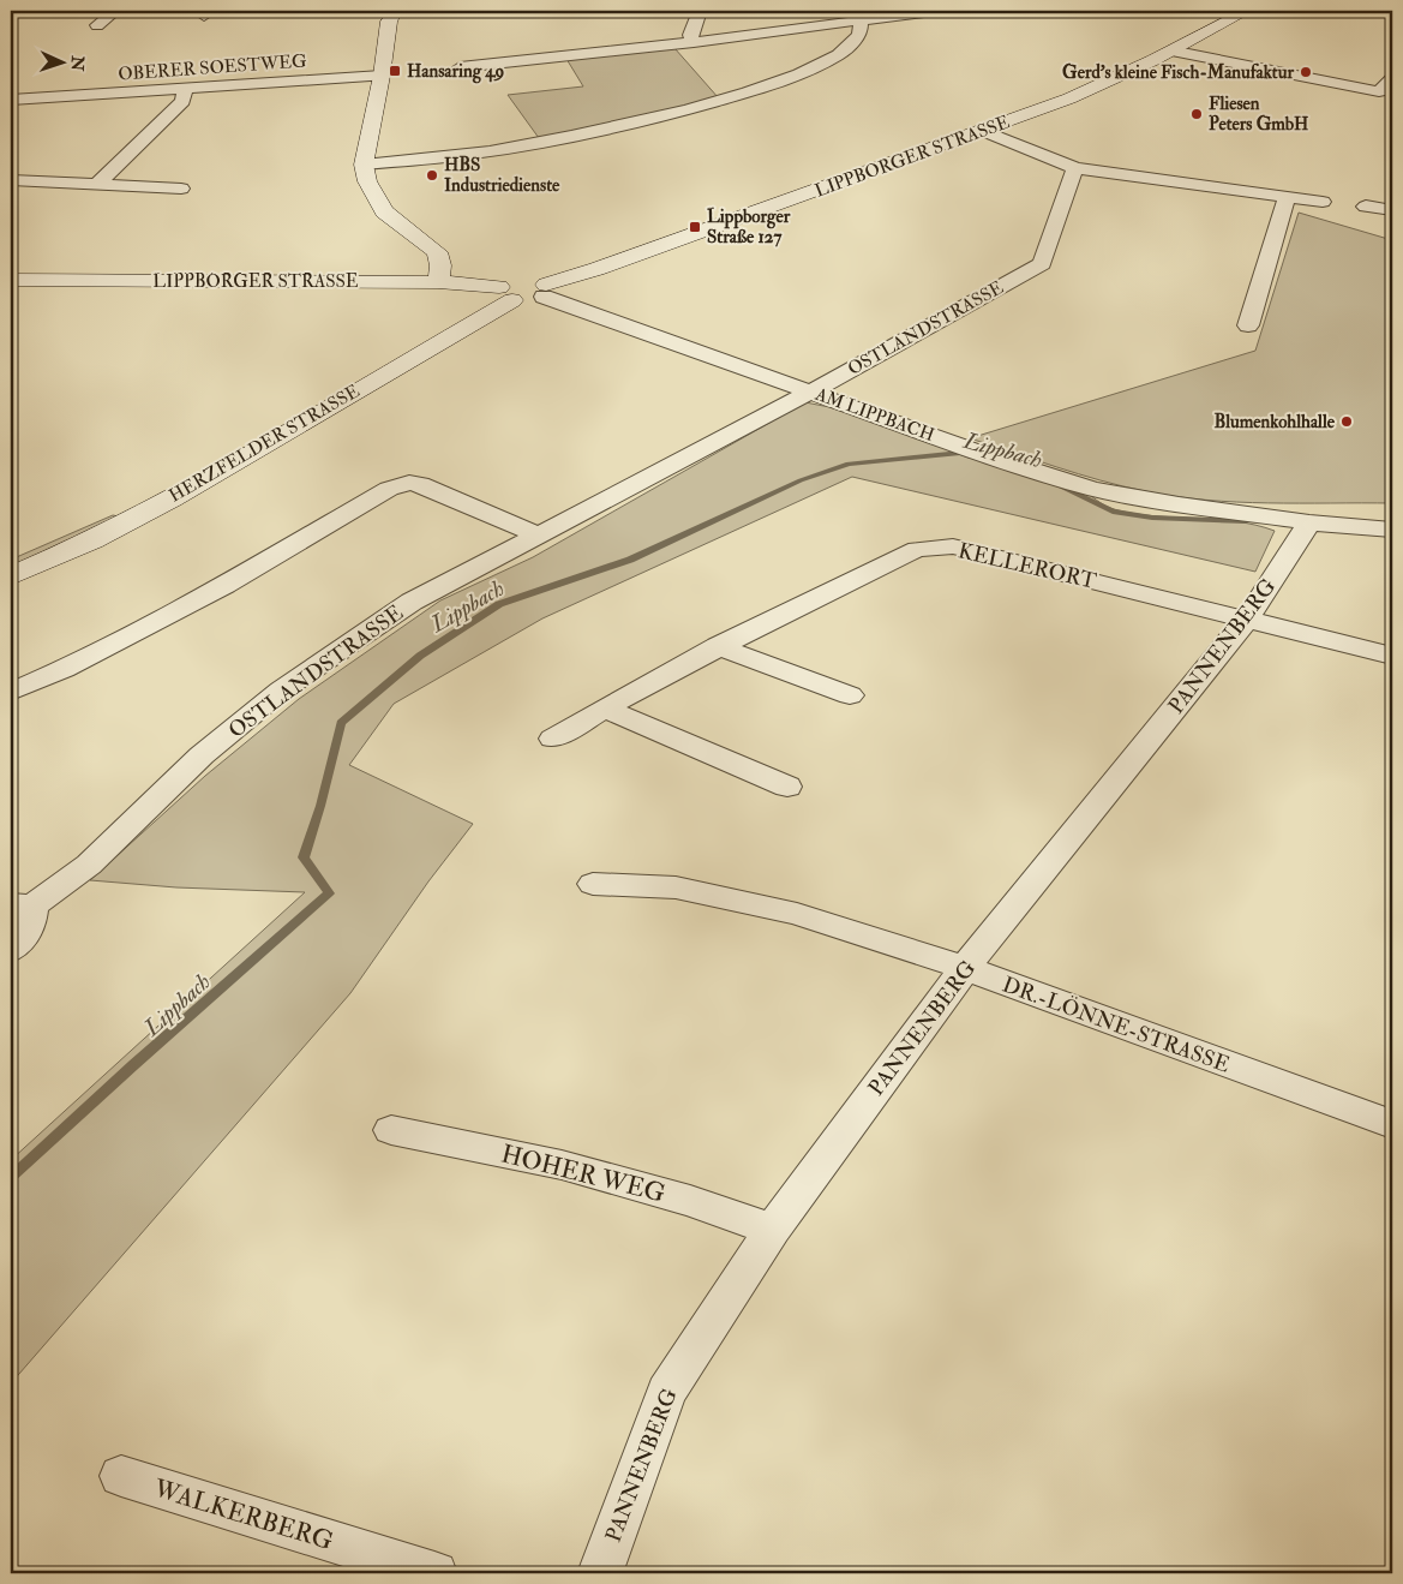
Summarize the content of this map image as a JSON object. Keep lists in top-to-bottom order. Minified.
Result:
{"streets":{"main road":["LIPPBORGER STRASSE","HERZFELDER STRASSE"],"street":["OBERER SOESTWEG","OSTLANDSTRASSE","AM LIPPBACH","KELLERORT","PANNENBERG","DR.-LÖNNE-STRASSE","HOHER WEG","WALKERBERG"]},"crossings":[["LIPPBORGER STRASSE","AM LIPPBACH"],["LIPPBORGER STRASSE","HERZFELDER STRASSE"],["OSTLANDSTRASSE","AM LIPPBACH"],["AM LIPPBACH","HERZFELDER STRASSE"],["AM LIPPBACH","PANNENBERG"],["KELLERORT","PANNENBERG"],["PANNENBERG","DR.-LÖNNE-STRASSE"],["PANNENBERG","HOHER WEG"]],"water":["Lippbach"],"places":{"transit":["Hansaring 49","Lippborger Straße 127"],"other":["Gerd's kleine Fisch-Manufaktur","Fliesen Peters GmbH","HBS Industriedienste","Blumenkohlhalle"]},"north":"right"}
